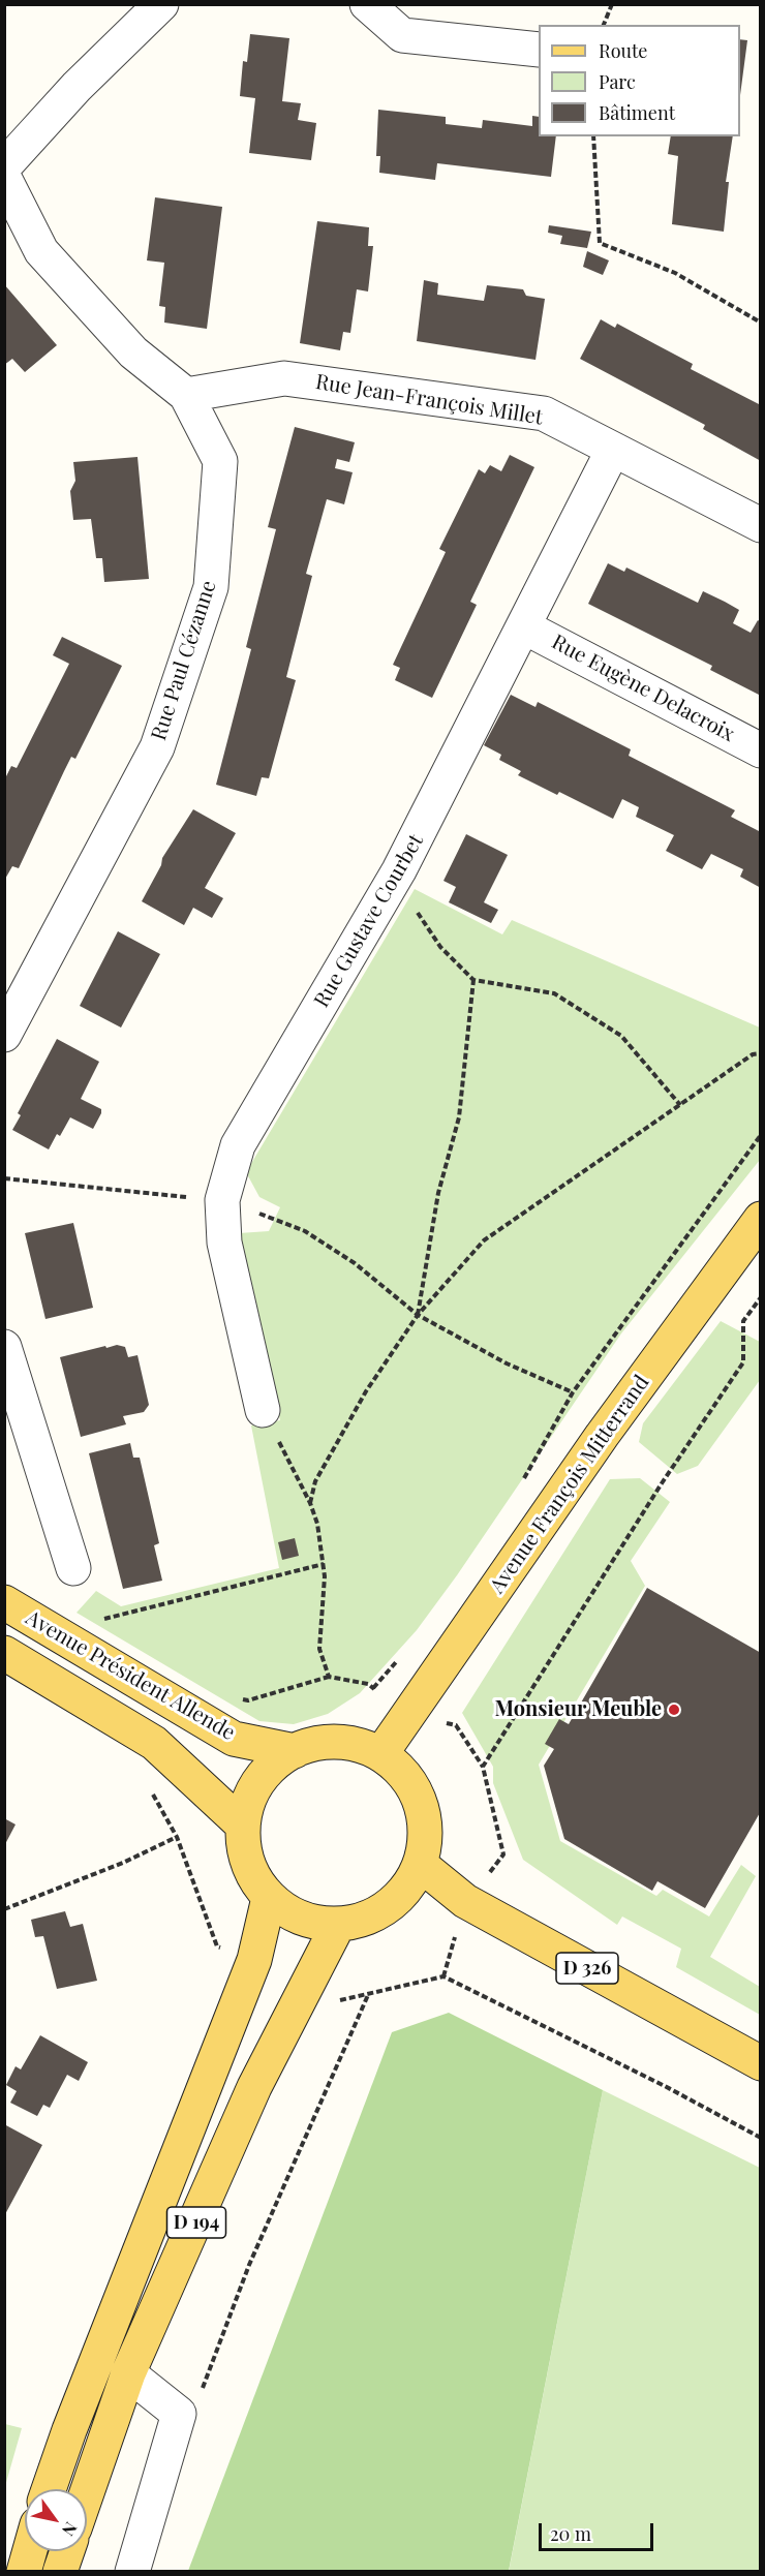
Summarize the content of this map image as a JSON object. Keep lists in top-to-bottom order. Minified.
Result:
{"streets":{"main road":["Avenue François Mitterrand","Avenue Président Allende","D 326","D 194"],"street":["Rue Jean-François Millet","Rue Paul Cézanne","Rue Eugène Delacroix","Rue Gustave Courbet"]},"crossings":[["Rue Jean-François Millet","Rue Paul Cézanne"],["Rue Jean-François Millet","Rue Gustave Courbet"],["Rue Eugène Delacroix","Rue Gustave Courbet"],["Avenue François Mitterrand","Avenue Président Allende"],["Avenue François Mitterrand","D 326"],["Avenue François Mitterrand","D 194"],["Avenue Président Allende","D 326"],["Avenue Président Allende","D 194"],["D 326","D 194"]],"places":["Monsieur Meuble"],"legend":["Route","Parc","Bâtiment"],"scale_bar":"20 m","north":"bottom right"}
